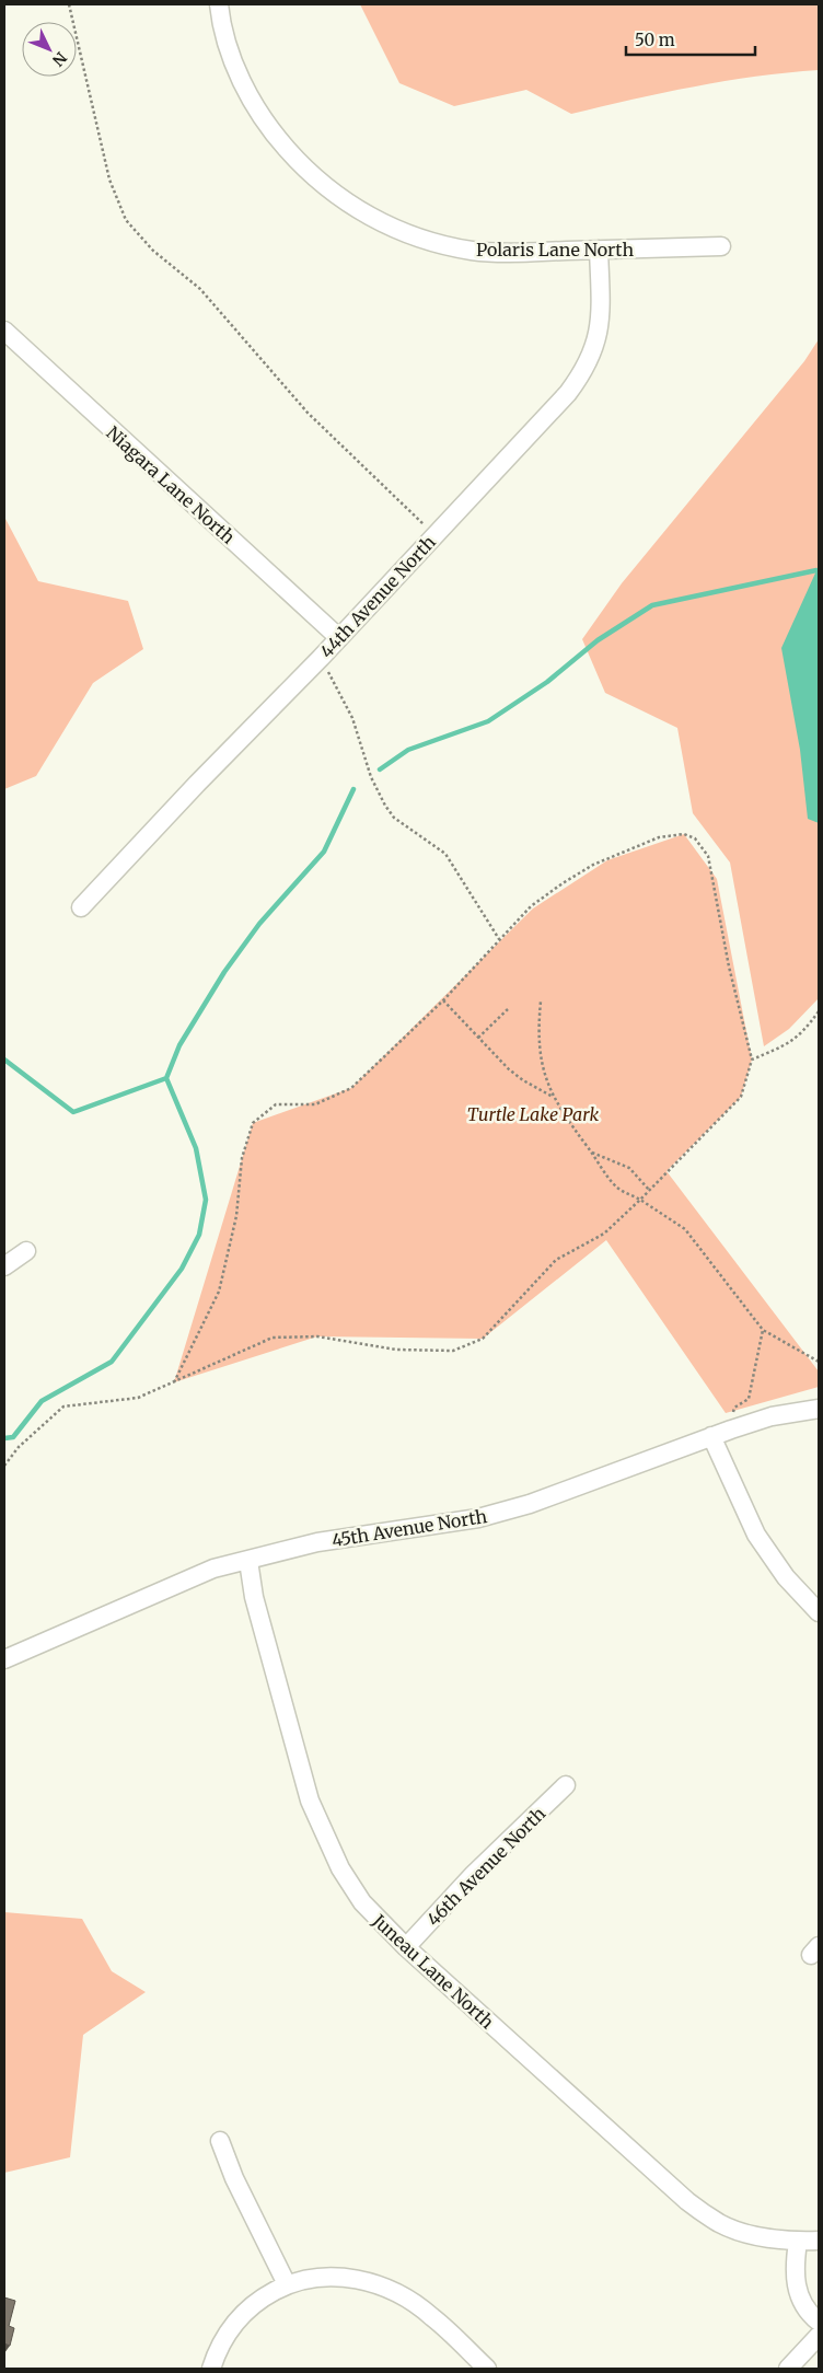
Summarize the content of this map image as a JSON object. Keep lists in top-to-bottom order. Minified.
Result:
{"streets":{"street":["Polaris Lane North","Niagara Lane North","44th Avenue North","45th Avenue North","46th Avenue North","Juneau Lane North"]},"crossings":[["Polaris Lane North","44th Avenue North"],["Niagara Lane North","44th Avenue North"],["45th Avenue North","Juneau Lane North"],["46th Avenue North","Juneau Lane North"]],"parks":["Turtle Lake Park"],"scale_bar":"50 m","north":"bottom right"}
